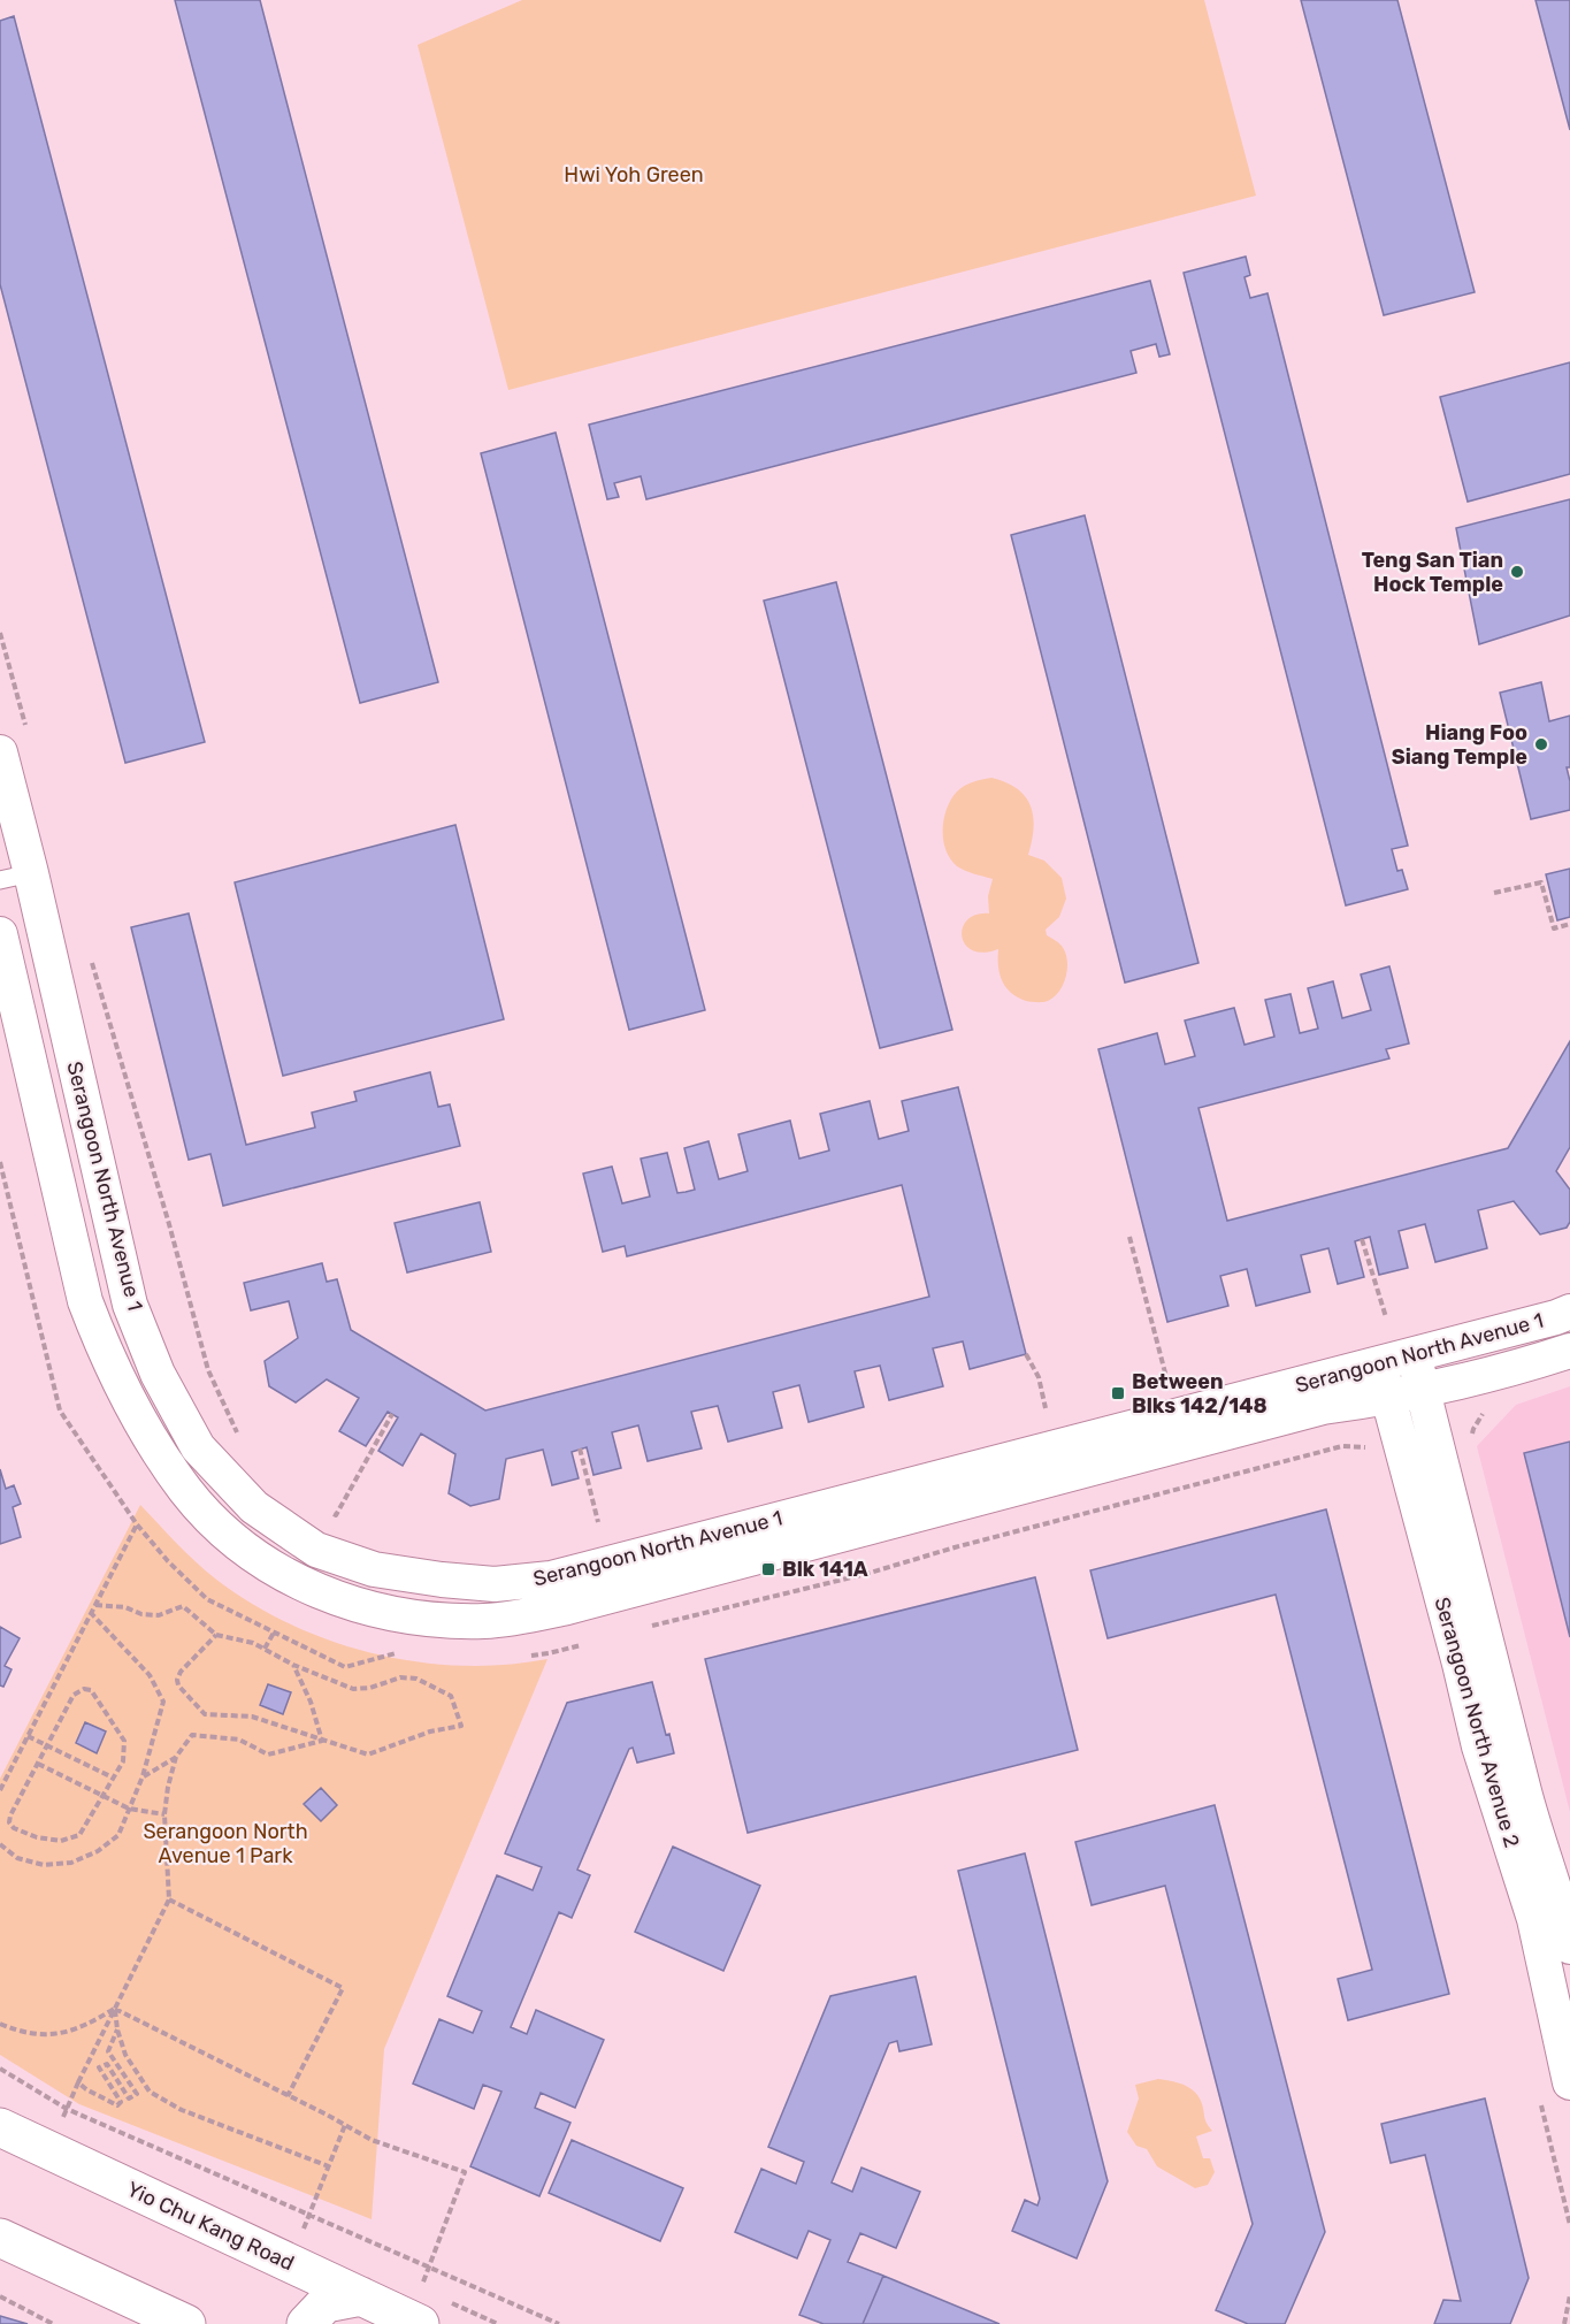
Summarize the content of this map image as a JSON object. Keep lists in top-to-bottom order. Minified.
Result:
{"streets":{"main road":["Yio Chu Kang Road"],"street":["Serangoon North Avenue 1","Serangoon North Avenue 2"]},"crossings":[["Serangoon North Avenue 1","Serangoon North Avenue 2"]],"parks":["Hwi Yoh Green","Serangoon North Avenue 1 Park"],"places":{"other":["Teng San Tian Hock Temple","Hiang Foo Siang Temple"],"transit":["Between Blks 142/148","Blk 141A"]}}
